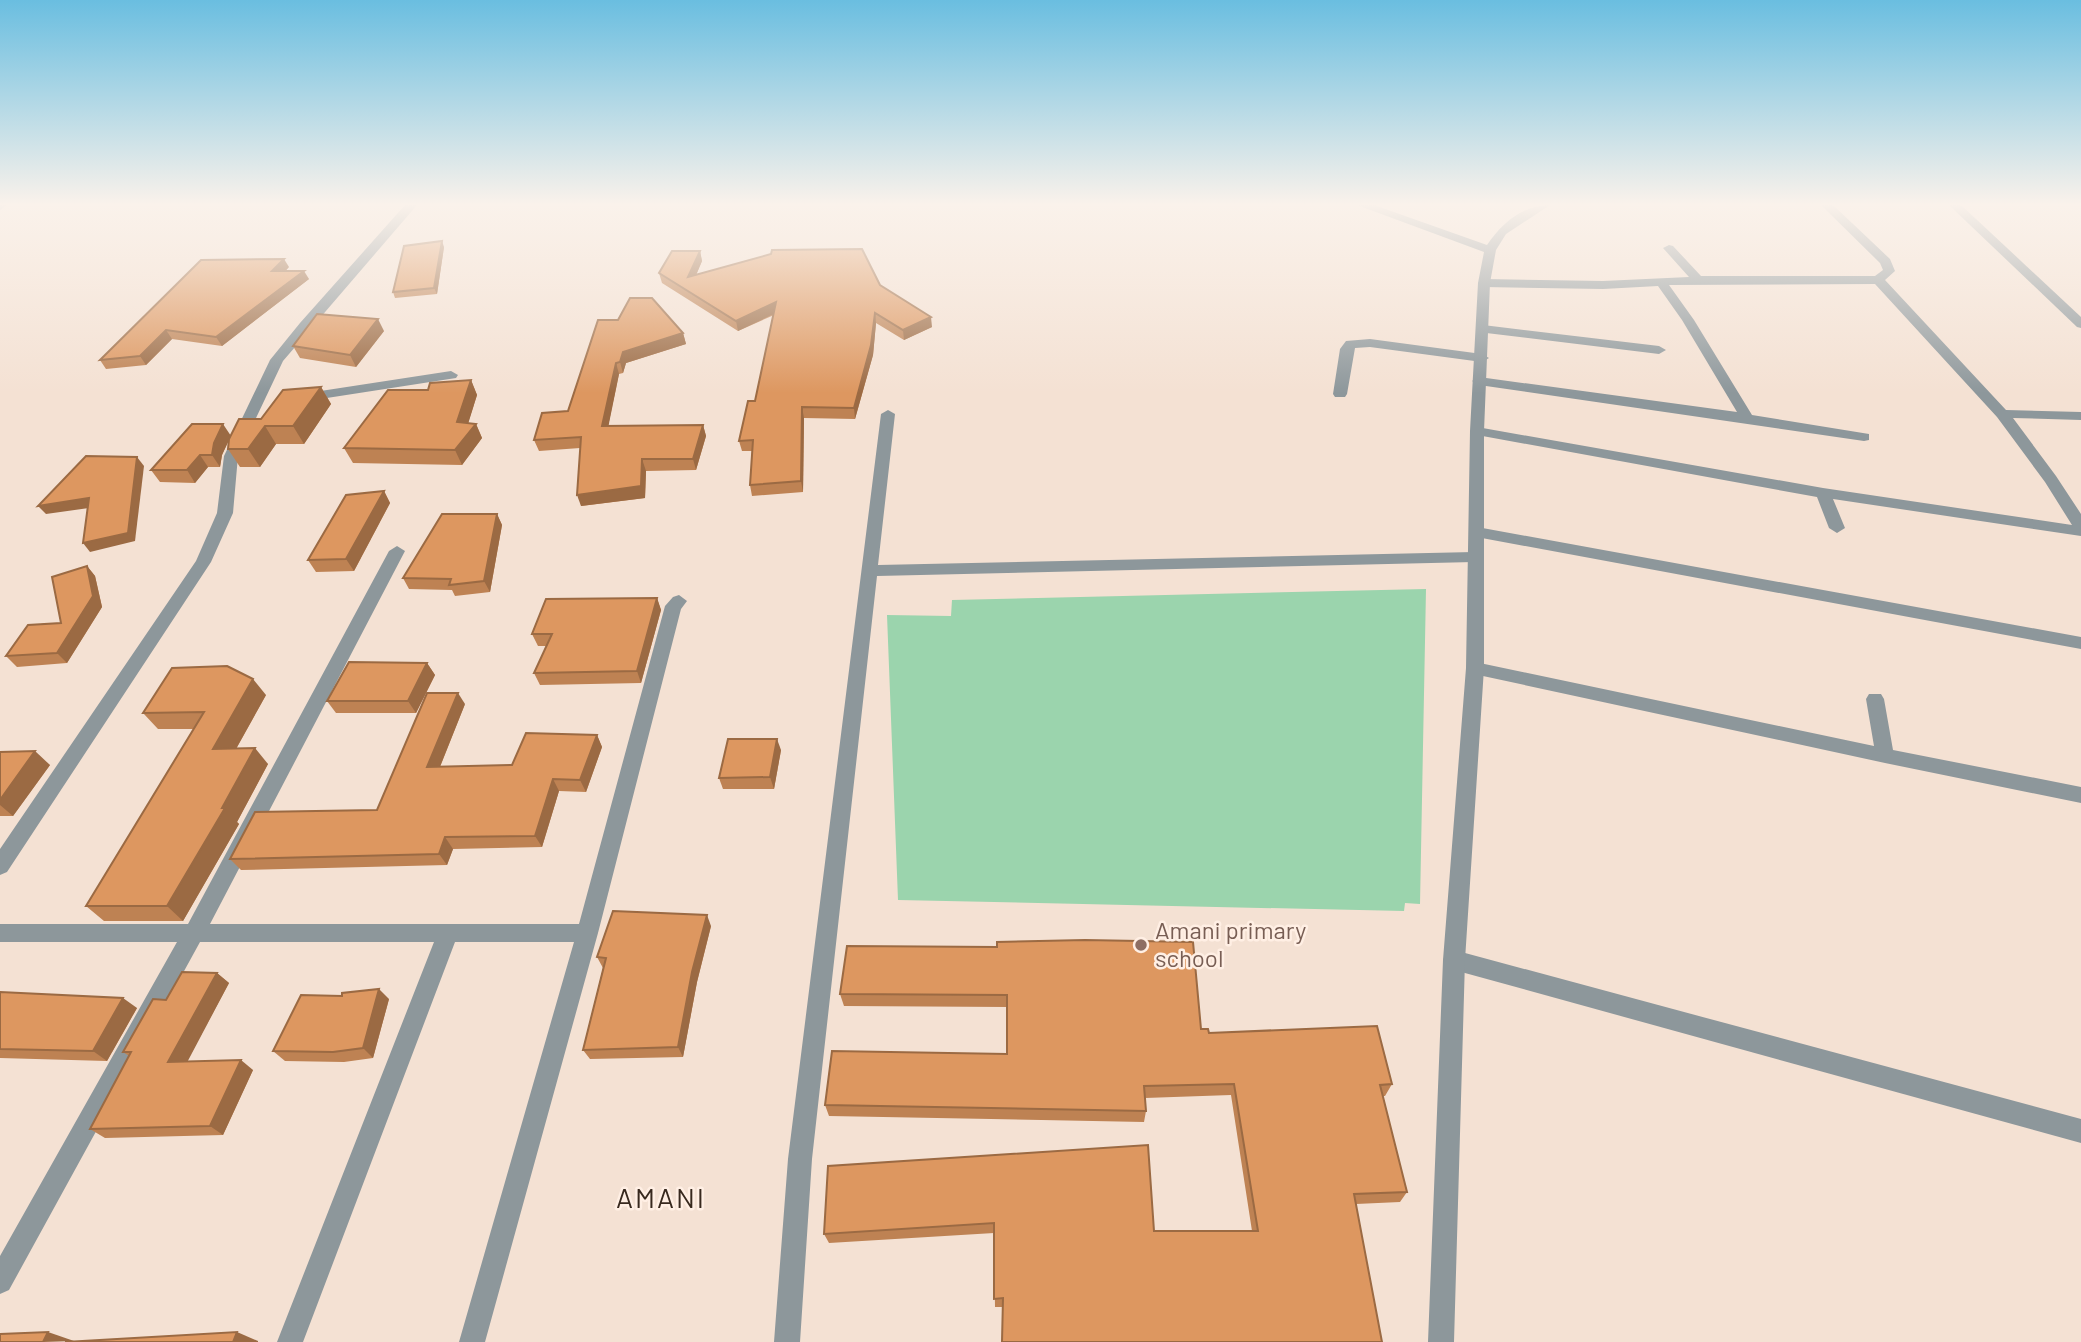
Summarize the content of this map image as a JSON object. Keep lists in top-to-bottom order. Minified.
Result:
{"districts":["AMANI"],"places":["Amani primary school"]}
